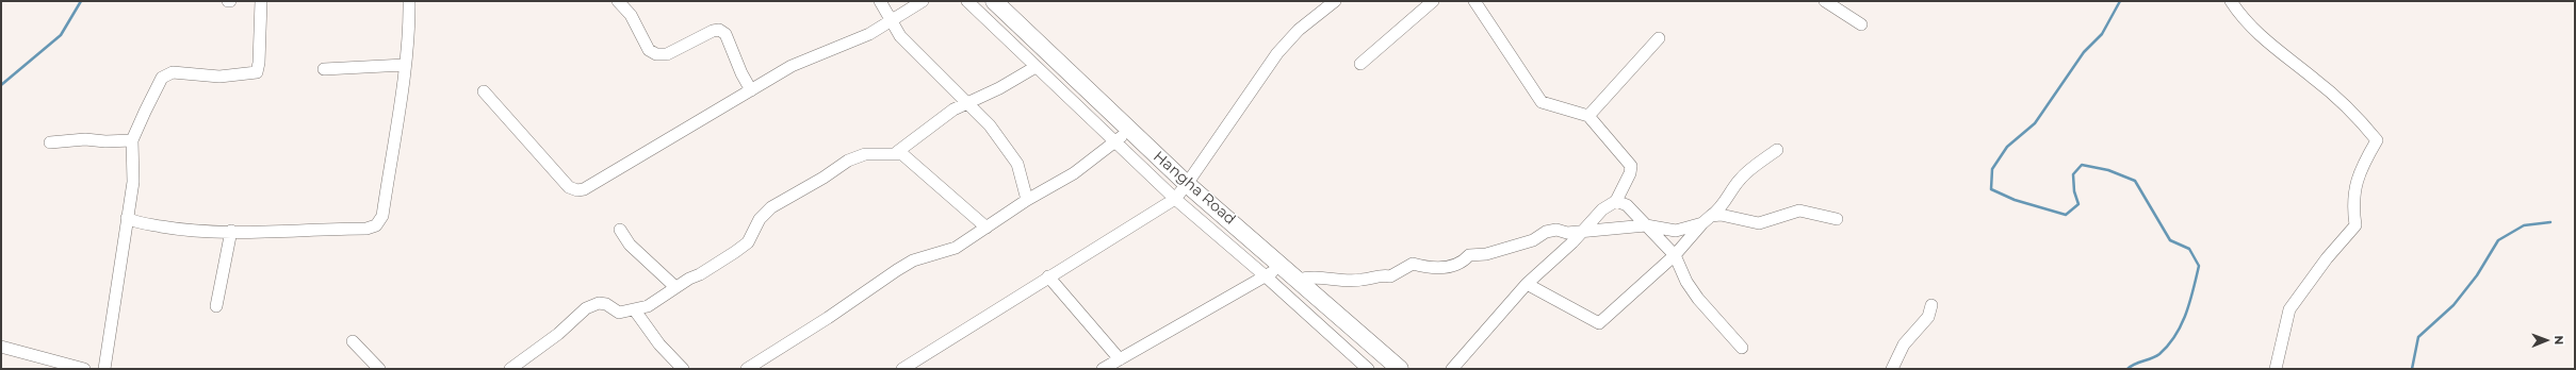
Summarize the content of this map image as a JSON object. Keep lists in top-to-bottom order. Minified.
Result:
{"streets":{"highway":["Hangha Road"]},"north":"right"}
